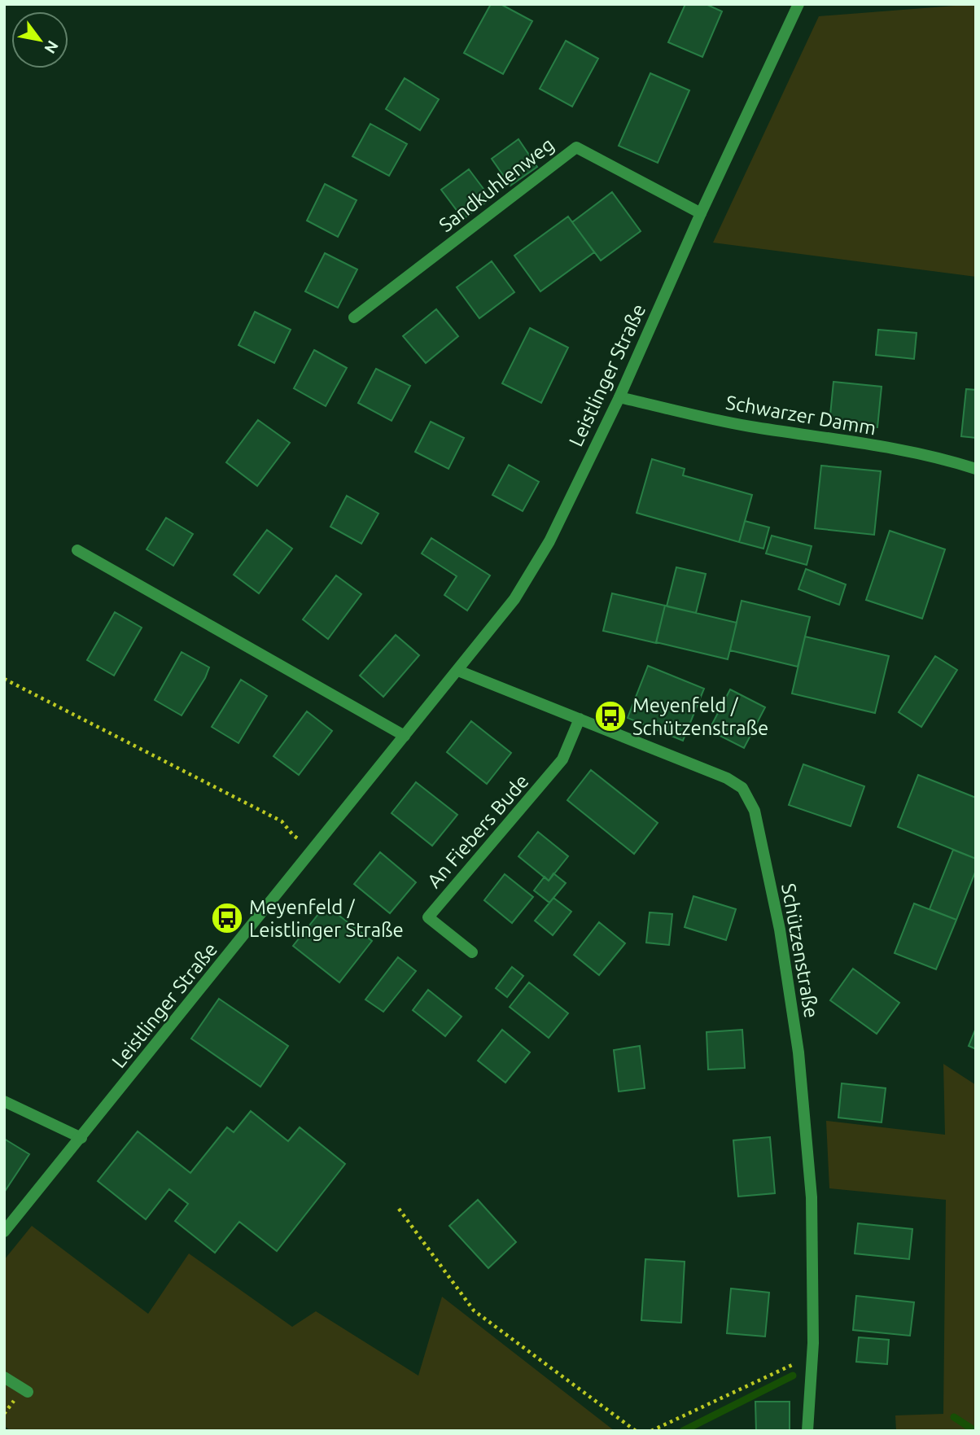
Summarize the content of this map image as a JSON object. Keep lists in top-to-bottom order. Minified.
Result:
{"streets":{"street":["Sandkuhlenweg","Leistlinger Straße","Schwarzer Damm","An Fiebers Bude","Schützenstraße"]},"crossings":[["Sandkuhlenweg","Leistlinger Straße"],["Leistlinger Straße","Schwarzer Damm"],["Leistlinger Straße","Schützenstraße"],["An Fiebers Bude","Schützenstraße"]],"places":{"bus stop":["Meyenfeld / Schützenstraße","Meyenfeld / Leistlinger Straße"]},"north":"bottom right"}
